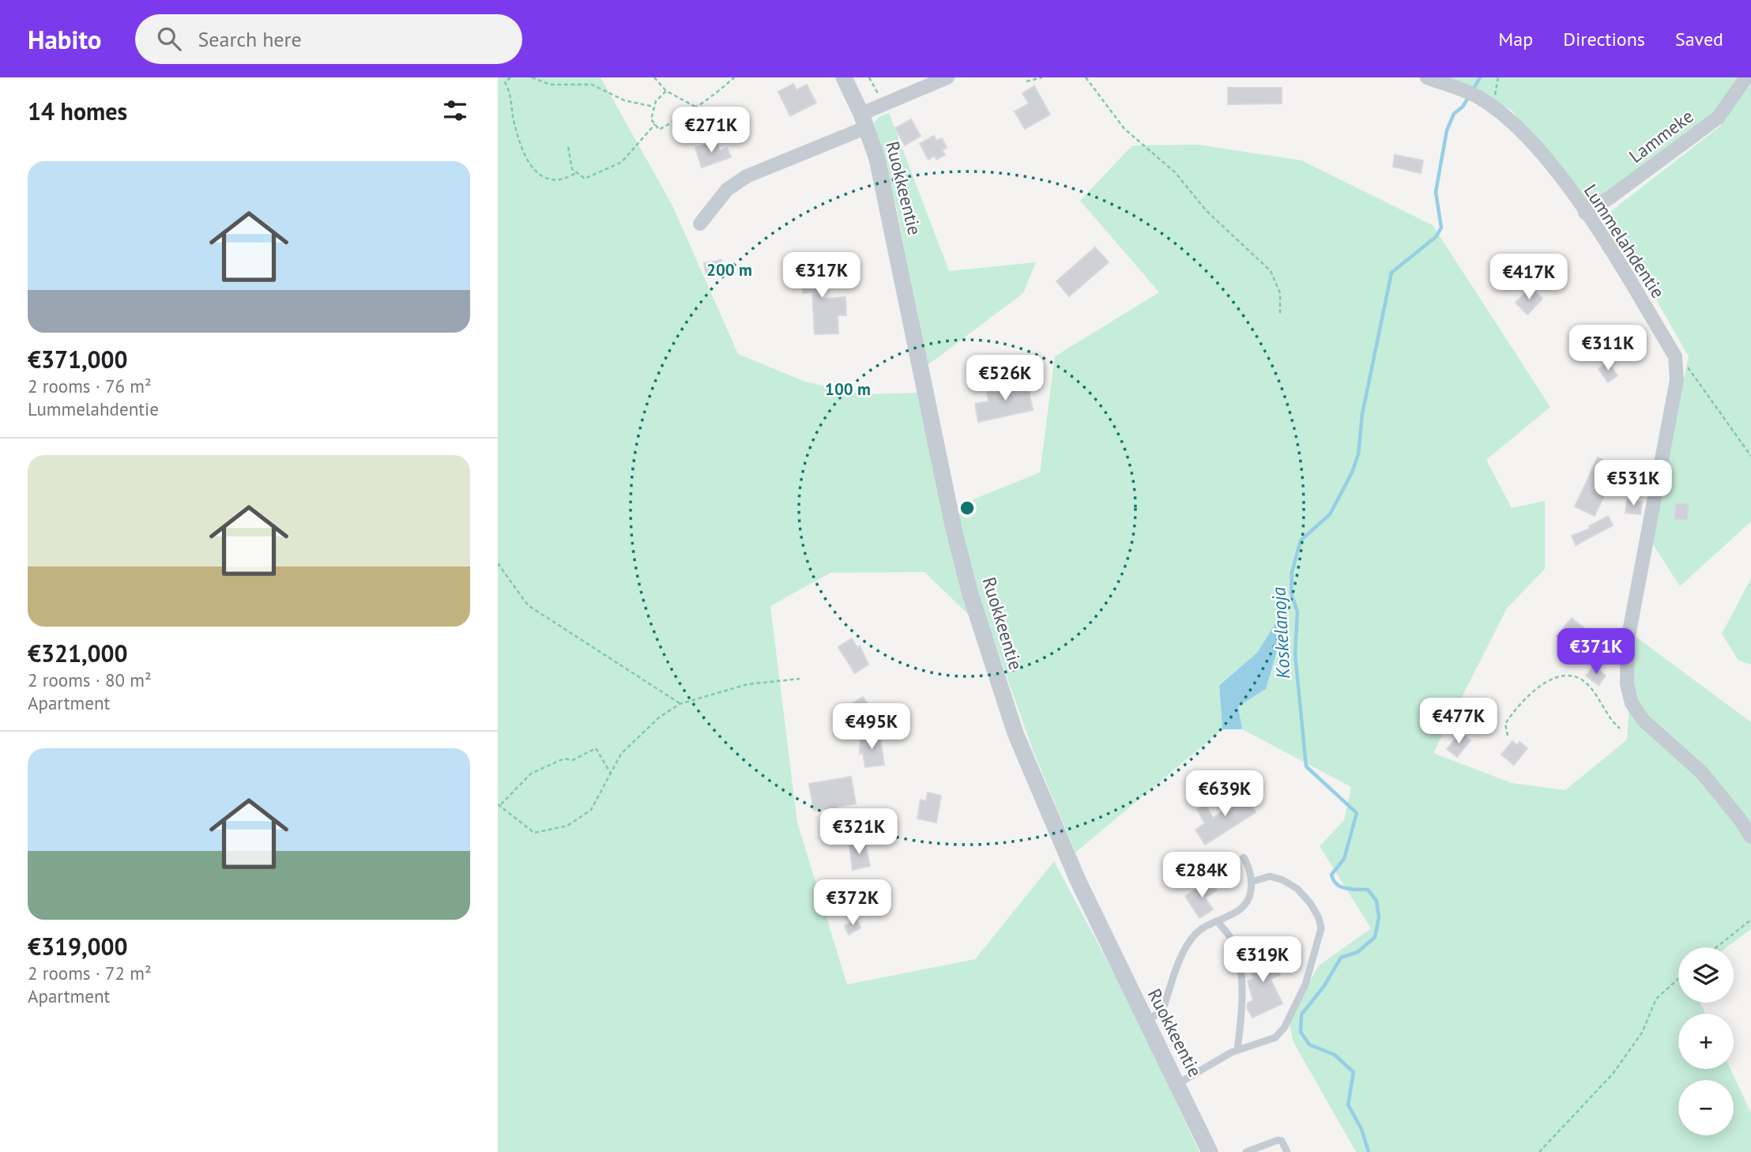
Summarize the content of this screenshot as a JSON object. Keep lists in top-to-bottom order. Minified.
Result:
{"streets":{"street":["Lammeke","Ruokkeentie","Lummelahdentie"]},"crossings":[["Lammeke","Lummelahdentie"]],"water":["Koskelanoja"],"page":{"header":"Habito","search":"Search here","nav":["Map","Directions","Saved"],"heading":"14 homes","price":["€271K","€317K","€417K","€311K","€526K","€531K","€371K","€477K","€495K","€639K","€321K","€284K","€372K","€319K"],"list":[{"name":"€371,000","note":"2 rooms · 76 m² · Lummelahdentie"},{"name":"€321,000","note":"2 rooms · 80 m² · Apartment"},{"name":"€319,000","note":"2 rooms · 72 m² · Apartment"}],"map_buttons":["+","−"]},"rings":["200 m","100 m"]}
